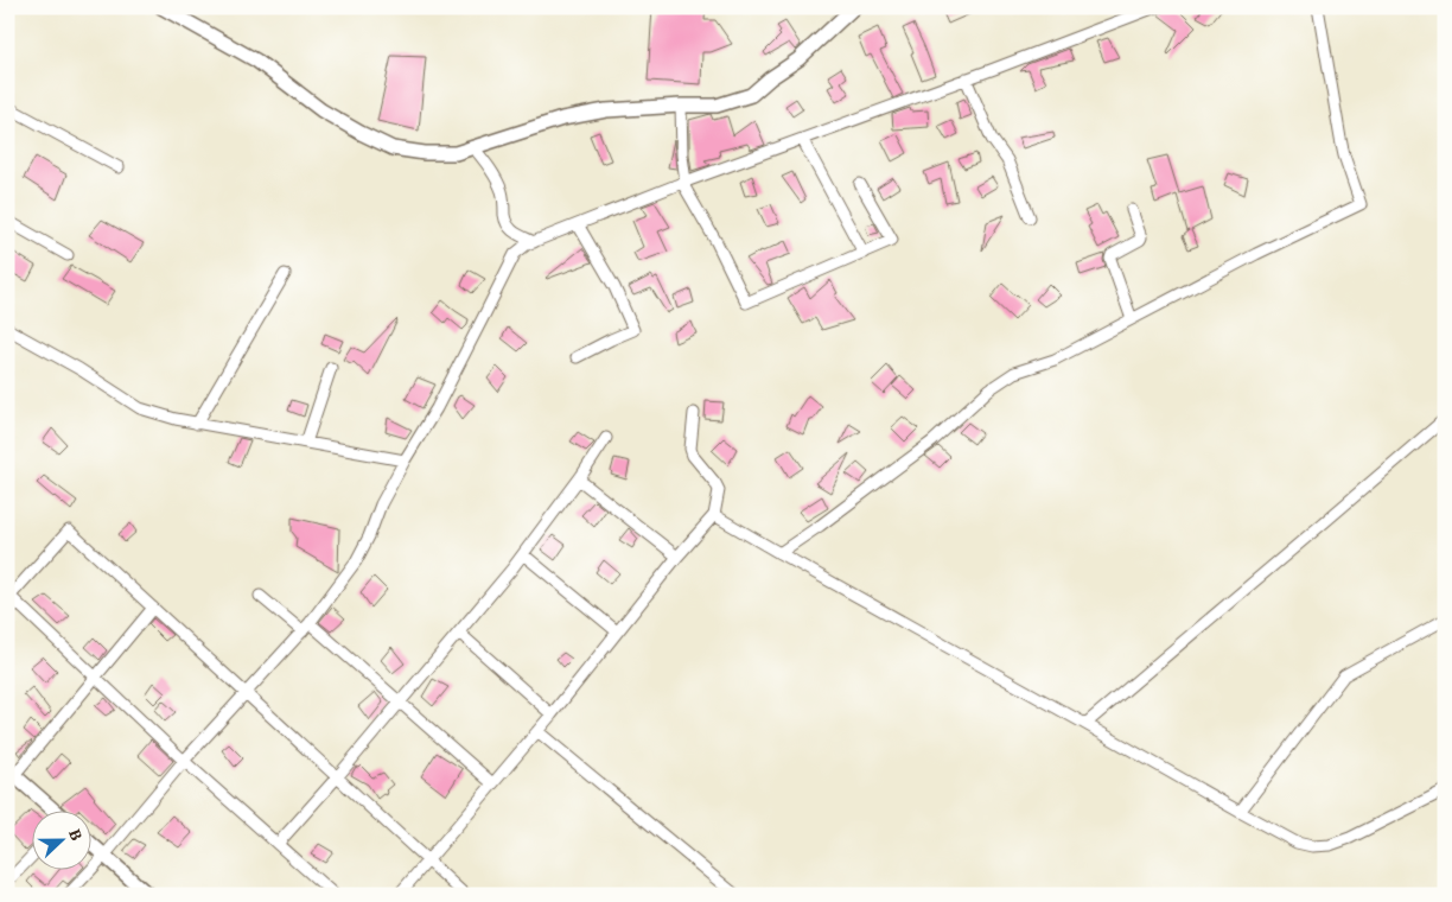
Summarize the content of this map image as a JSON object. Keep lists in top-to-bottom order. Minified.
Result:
{"north":"right"}
